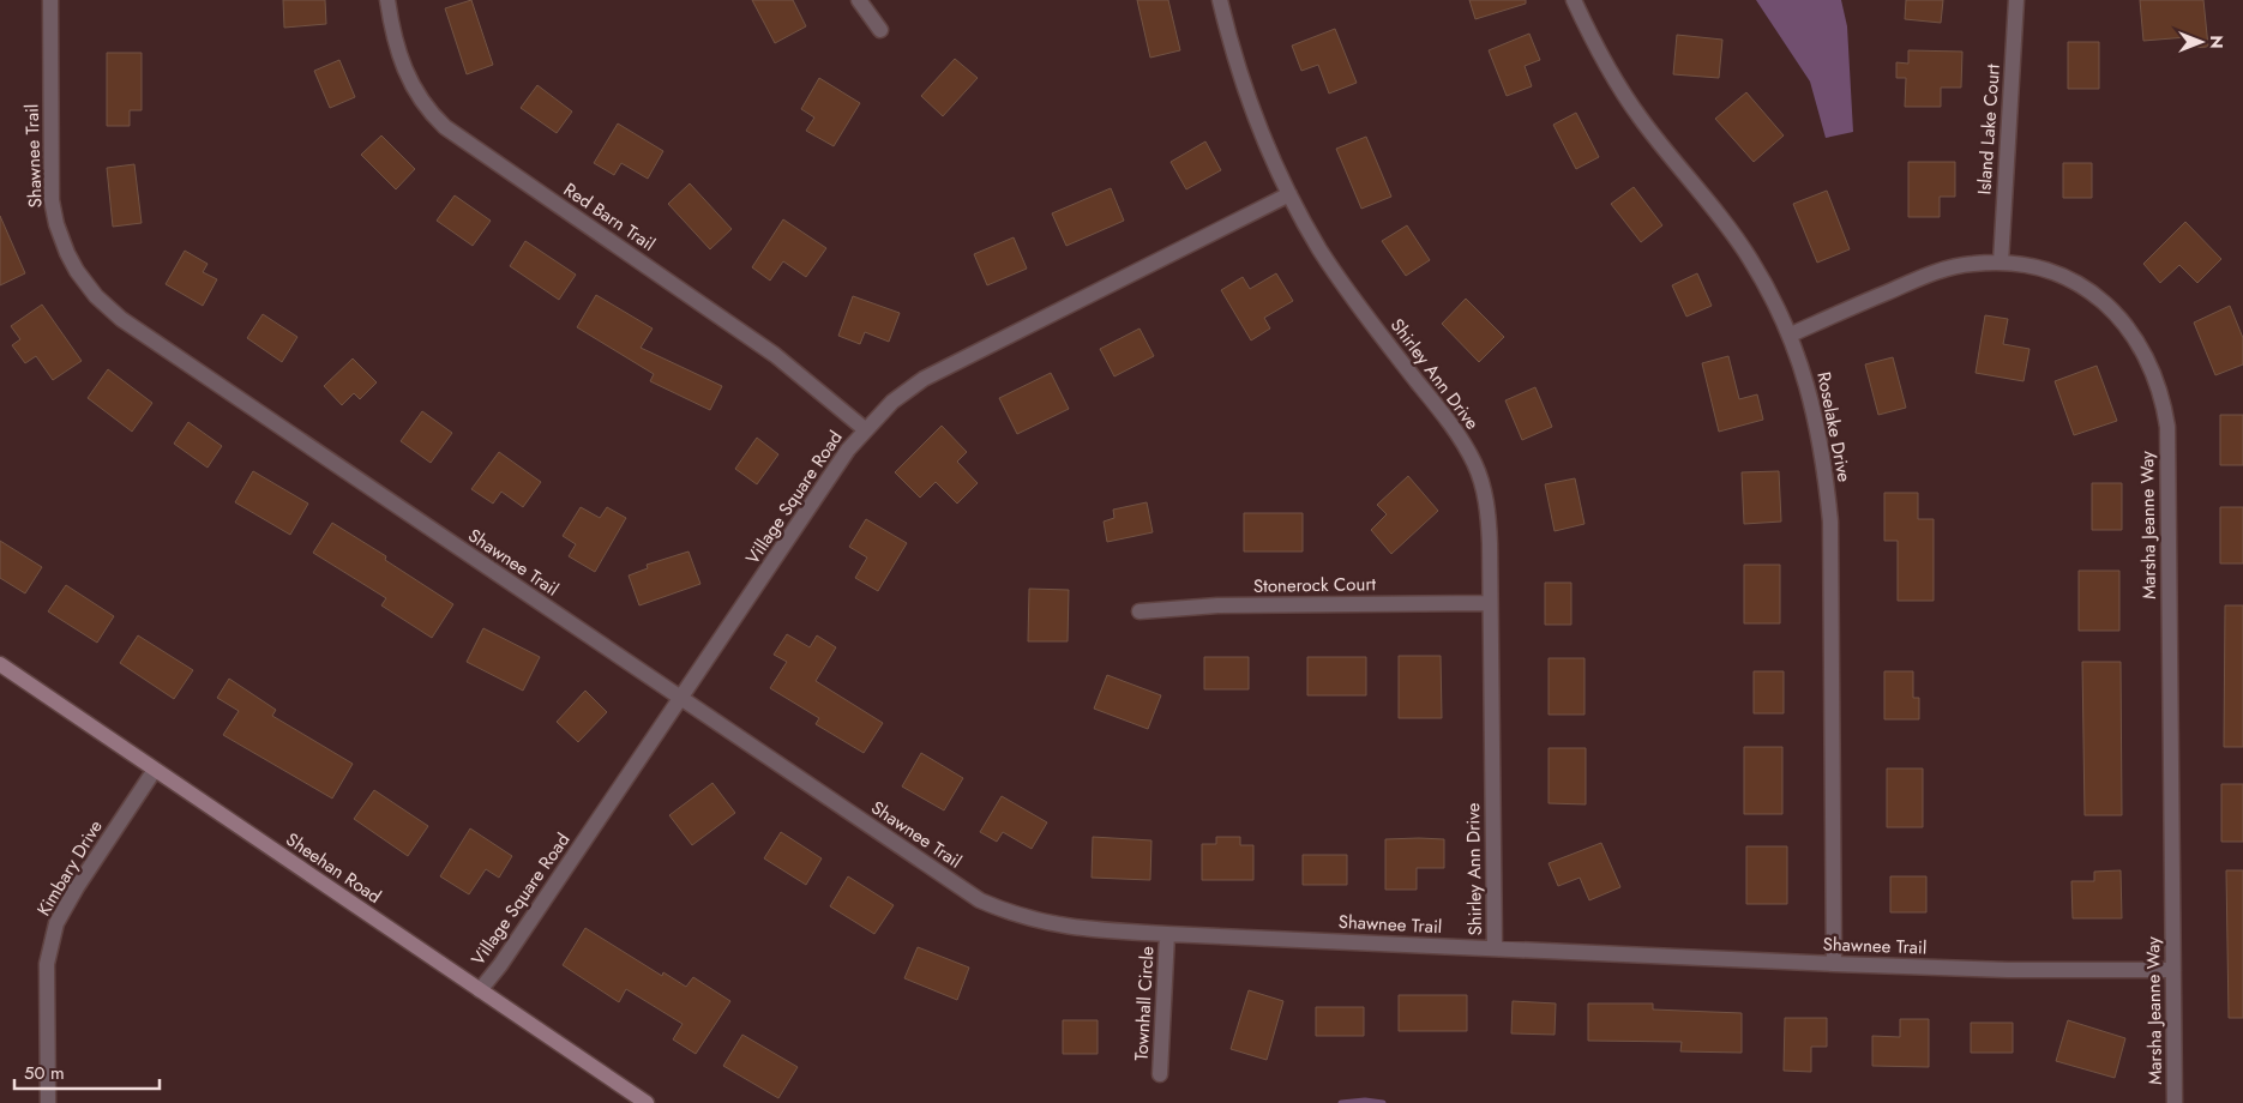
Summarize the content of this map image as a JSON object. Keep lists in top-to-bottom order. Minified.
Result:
{"streets":{"street":["Island Lake Court","Shawnee Trail","Red Barn Trail","Shirley Ann Drive","Roselake Drive","Village Square Road","Marsha Jeanne Way","Stonerock Court","Kimbary Drive","Sheehan Road","Townhall Circle"]},"crossings":[["Island Lake Court","Marsha Jeanne Way"],["Shawnee Trail","Shirley Ann Drive"],["Shawnee Trail","Roselake Drive"],["Shawnee Trail","Village Square Road"],["Shawnee Trail","Marsha Jeanne Way"],["Shawnee Trail","Townhall Circle"],["Red Barn Trail","Village Square Road"],["Shirley Ann Drive","Village Square Road"],["Shirley Ann Drive","Stonerock Court"],["Roselake Drive","Marsha Jeanne Way"],["Village Square Road","Sheehan Road"],["Kimbary Drive","Sheehan Road"]],"scale_bar":"50 m","north":"right"}
